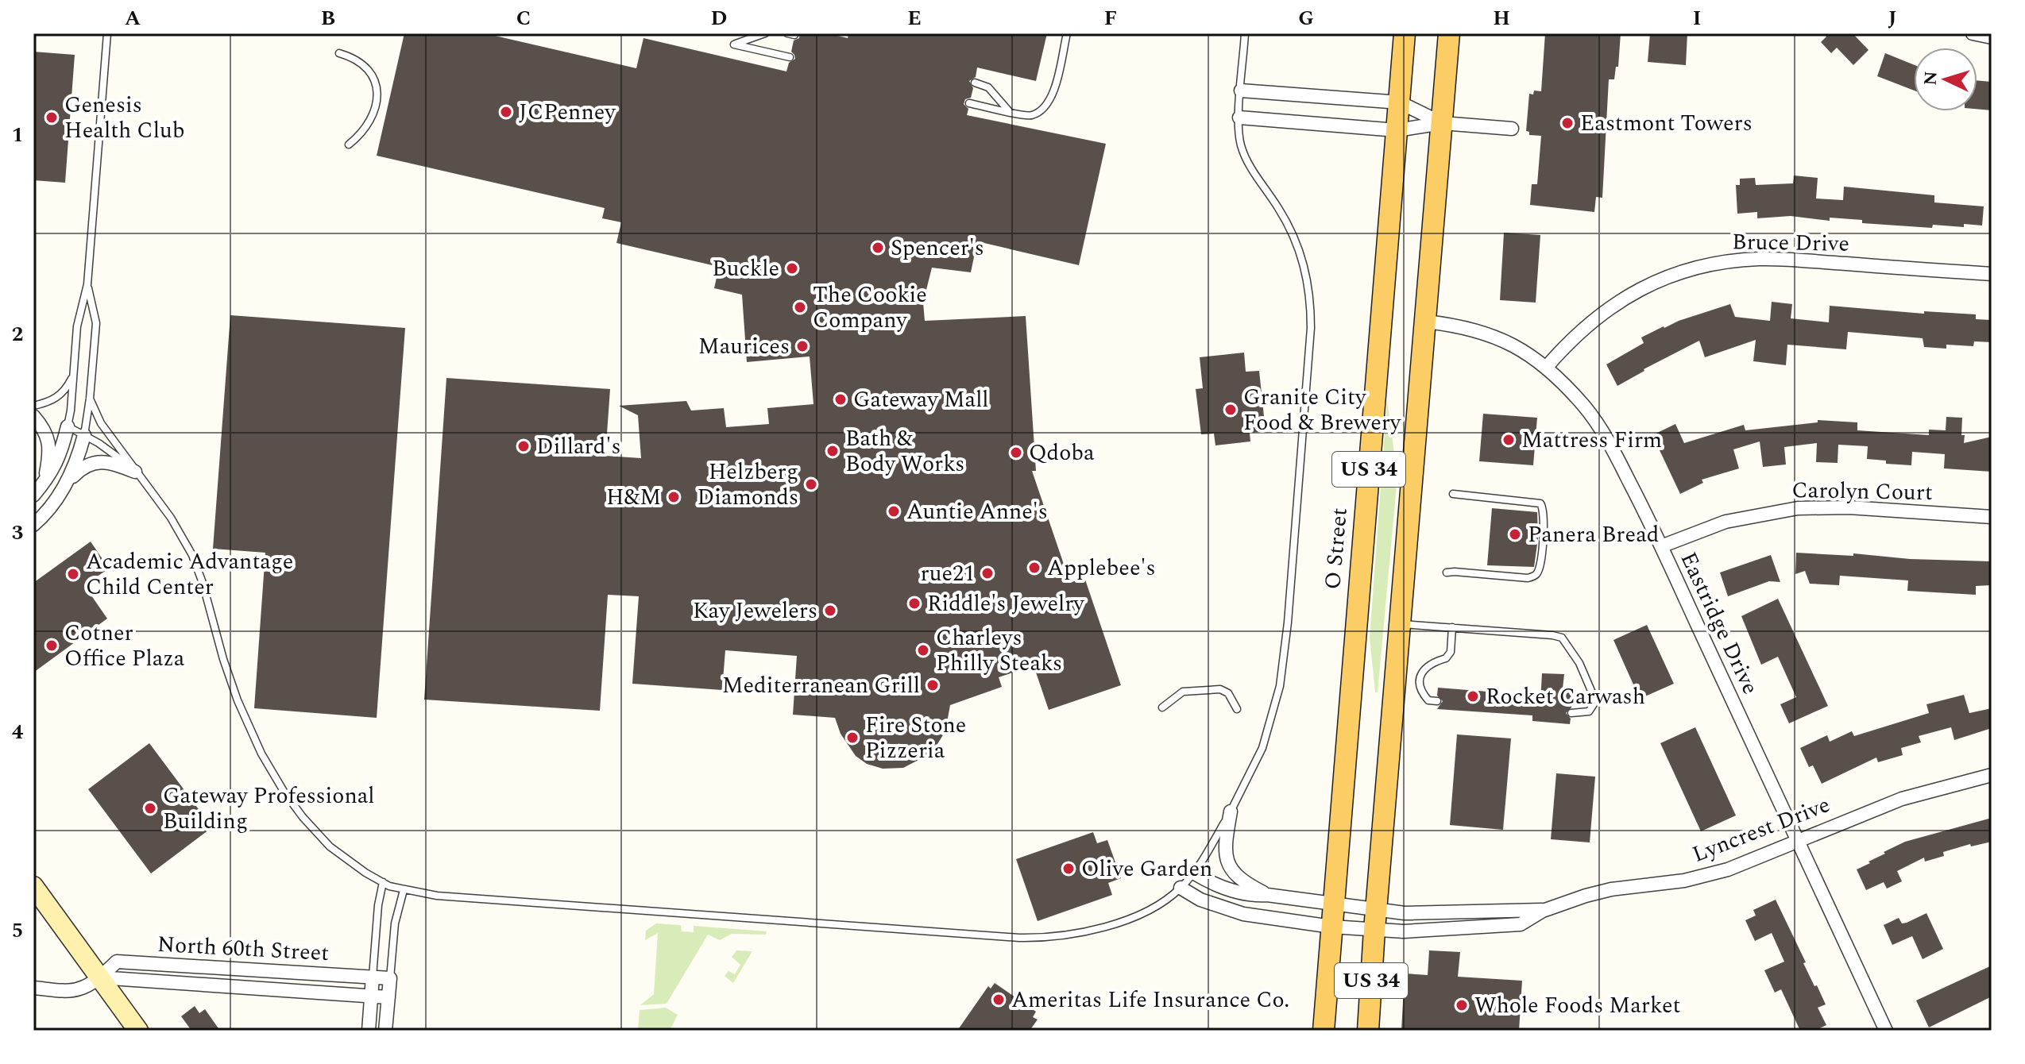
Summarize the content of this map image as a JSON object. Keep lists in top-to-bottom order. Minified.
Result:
{"streets":{"main road":["US 34","O Street"],"street":["Bruce Drive","Carolyn Court","Eastridge Drive","Lyncrest Drive","North 60th Street"]},"crossings":[["Bruce Drive","Eastridge Drive"],["US 34","Eastridge Drive"],["US 34","Lyncrest Drive"],["Carolyn Court","Eastridge Drive"],["O Street","Lyncrest Drive"],["Eastridge Drive","Lyncrest Drive"]],"places":["JCPenney","Genesis Health Club","Eastmont Towers","Spencer's","Buckle","The Cookie Company","Maurices","Gateway Mall","Granite City Food & Brewery","Mattress Firm","Dillard's","Bath & Body Works","Qdoba","Helzberg Diamonds","H&M","Auntie Anne's","Panera Bread","Applebee's","rue21","Academic Advantage Child Center","Riddle's Jewelry","Kay Jewelers","Cotner Office Plaza","Charleys Philly Steaks","Mediterranean Grill","Rocket Carwash","Fire Stone Pizzeria","Gateway Professional Building","Olive Garden","Ameritas Life Insurance Co.","Whole Foods Market"],"north":"left","grid":{"columns":["A","B","C","D","E","F","G","H","I","J"],"rows":["1","2","3","4","5"]}}
